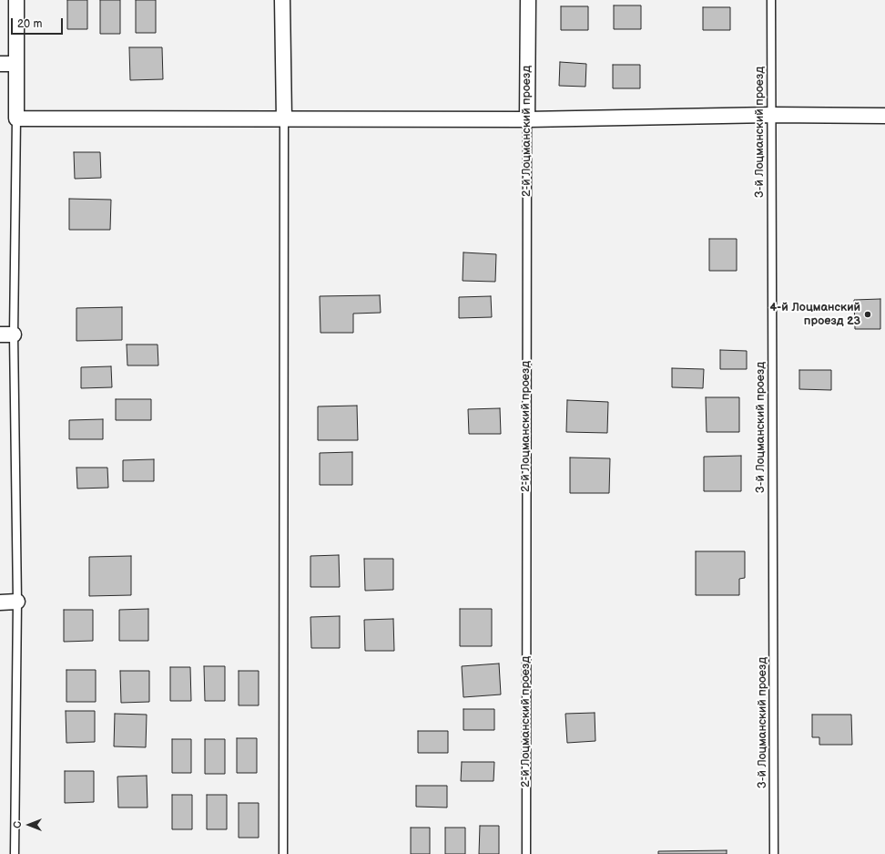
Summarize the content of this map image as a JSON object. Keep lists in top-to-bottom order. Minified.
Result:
{"streets":{"street":["2-й Лоцманский проезд"],"lane":["3-й Лоцманский проезд"]},"places":["4-й Лоцманский проезд 23"],"scale_bar":"20 m","north":"left"}
